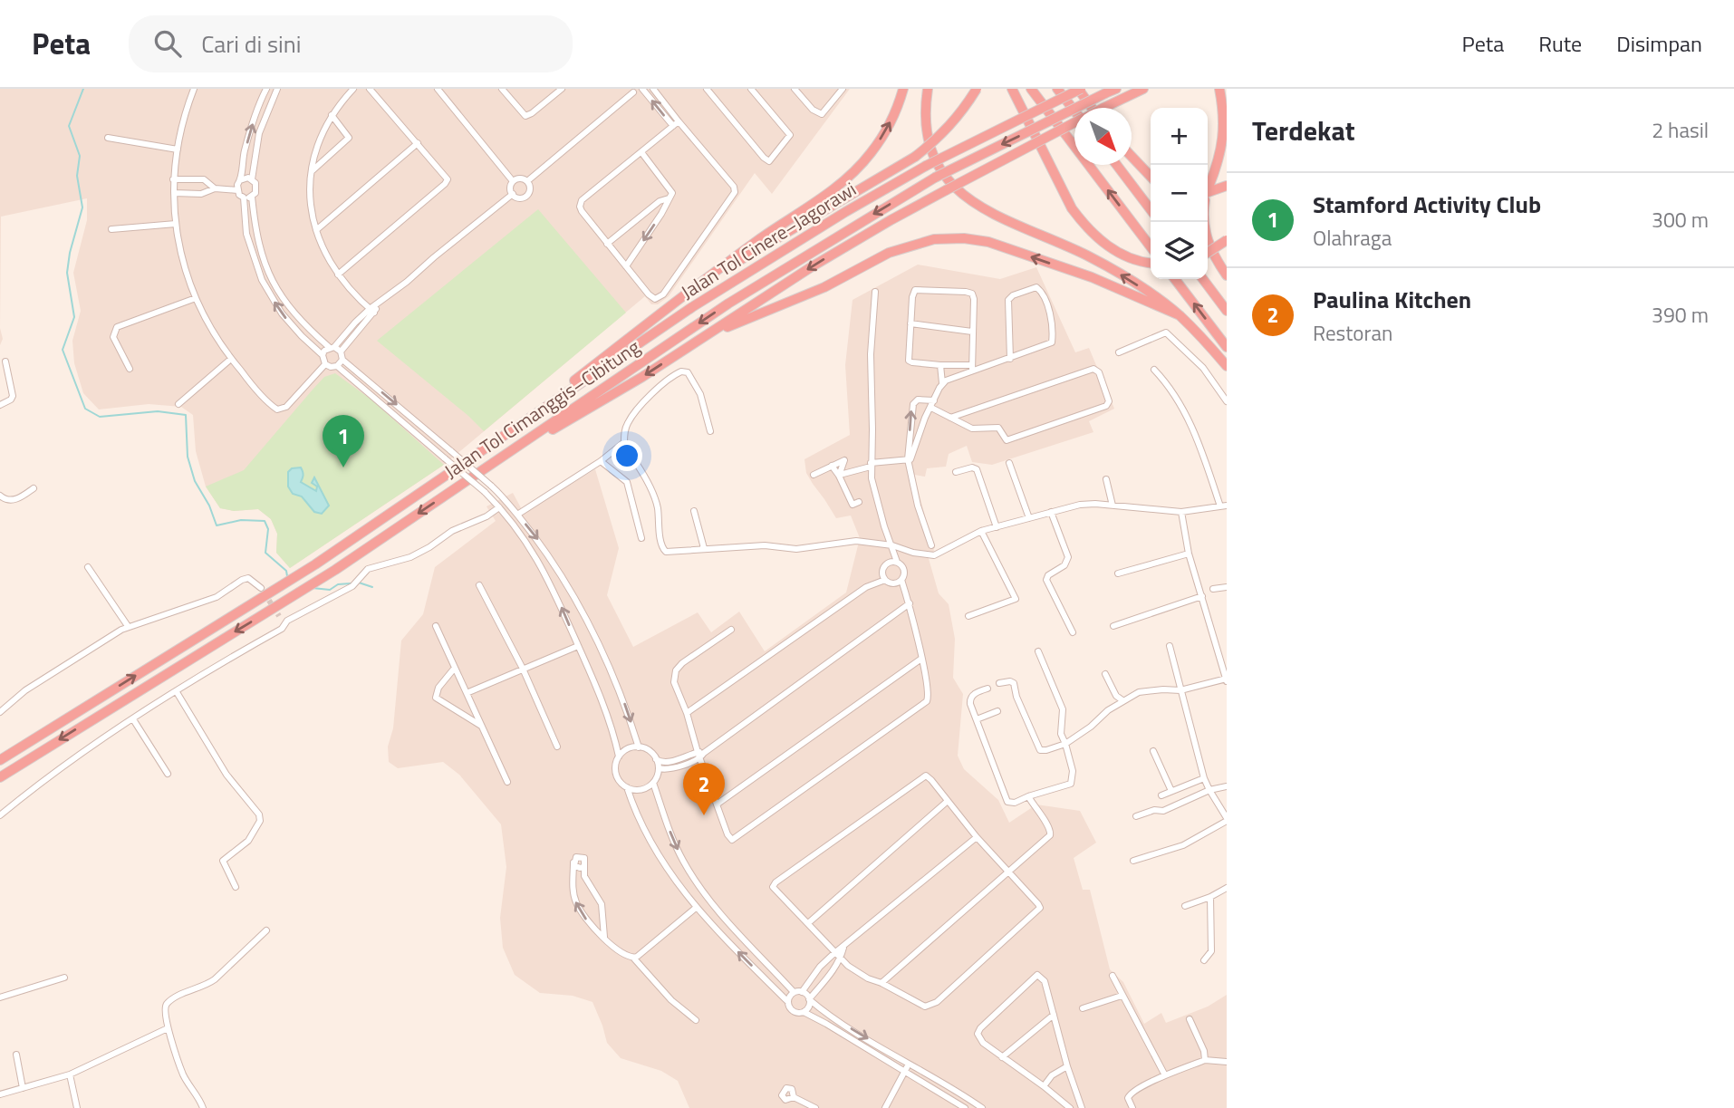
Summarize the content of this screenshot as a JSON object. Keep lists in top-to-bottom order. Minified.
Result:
{"streets":{"highway":["Jalan Tol Cinere–Jagorawi","Jalan Tol Cimanggis–Cibitung"]},"crossings":[["Jalan Tol Cinere–Jagorawi","Jalan Tol Cimanggis–Cibitung"]],"north":"bottom right","page":{"header":"Peta","search":"Cari di sini","nav":["Peta","Rute","Disimpan"],"heading":["Terdekat","2 hasil"],"map_buttons":["+","−"],"list":[{"mark":"1","name":"Stamford Activity Club","note":"Olahraga","value":"300 m"},{"mark":"2","name":"Paulina Kitchen","note":"Restoran","value":"390 m"}],"pins":["1","2"]}}
